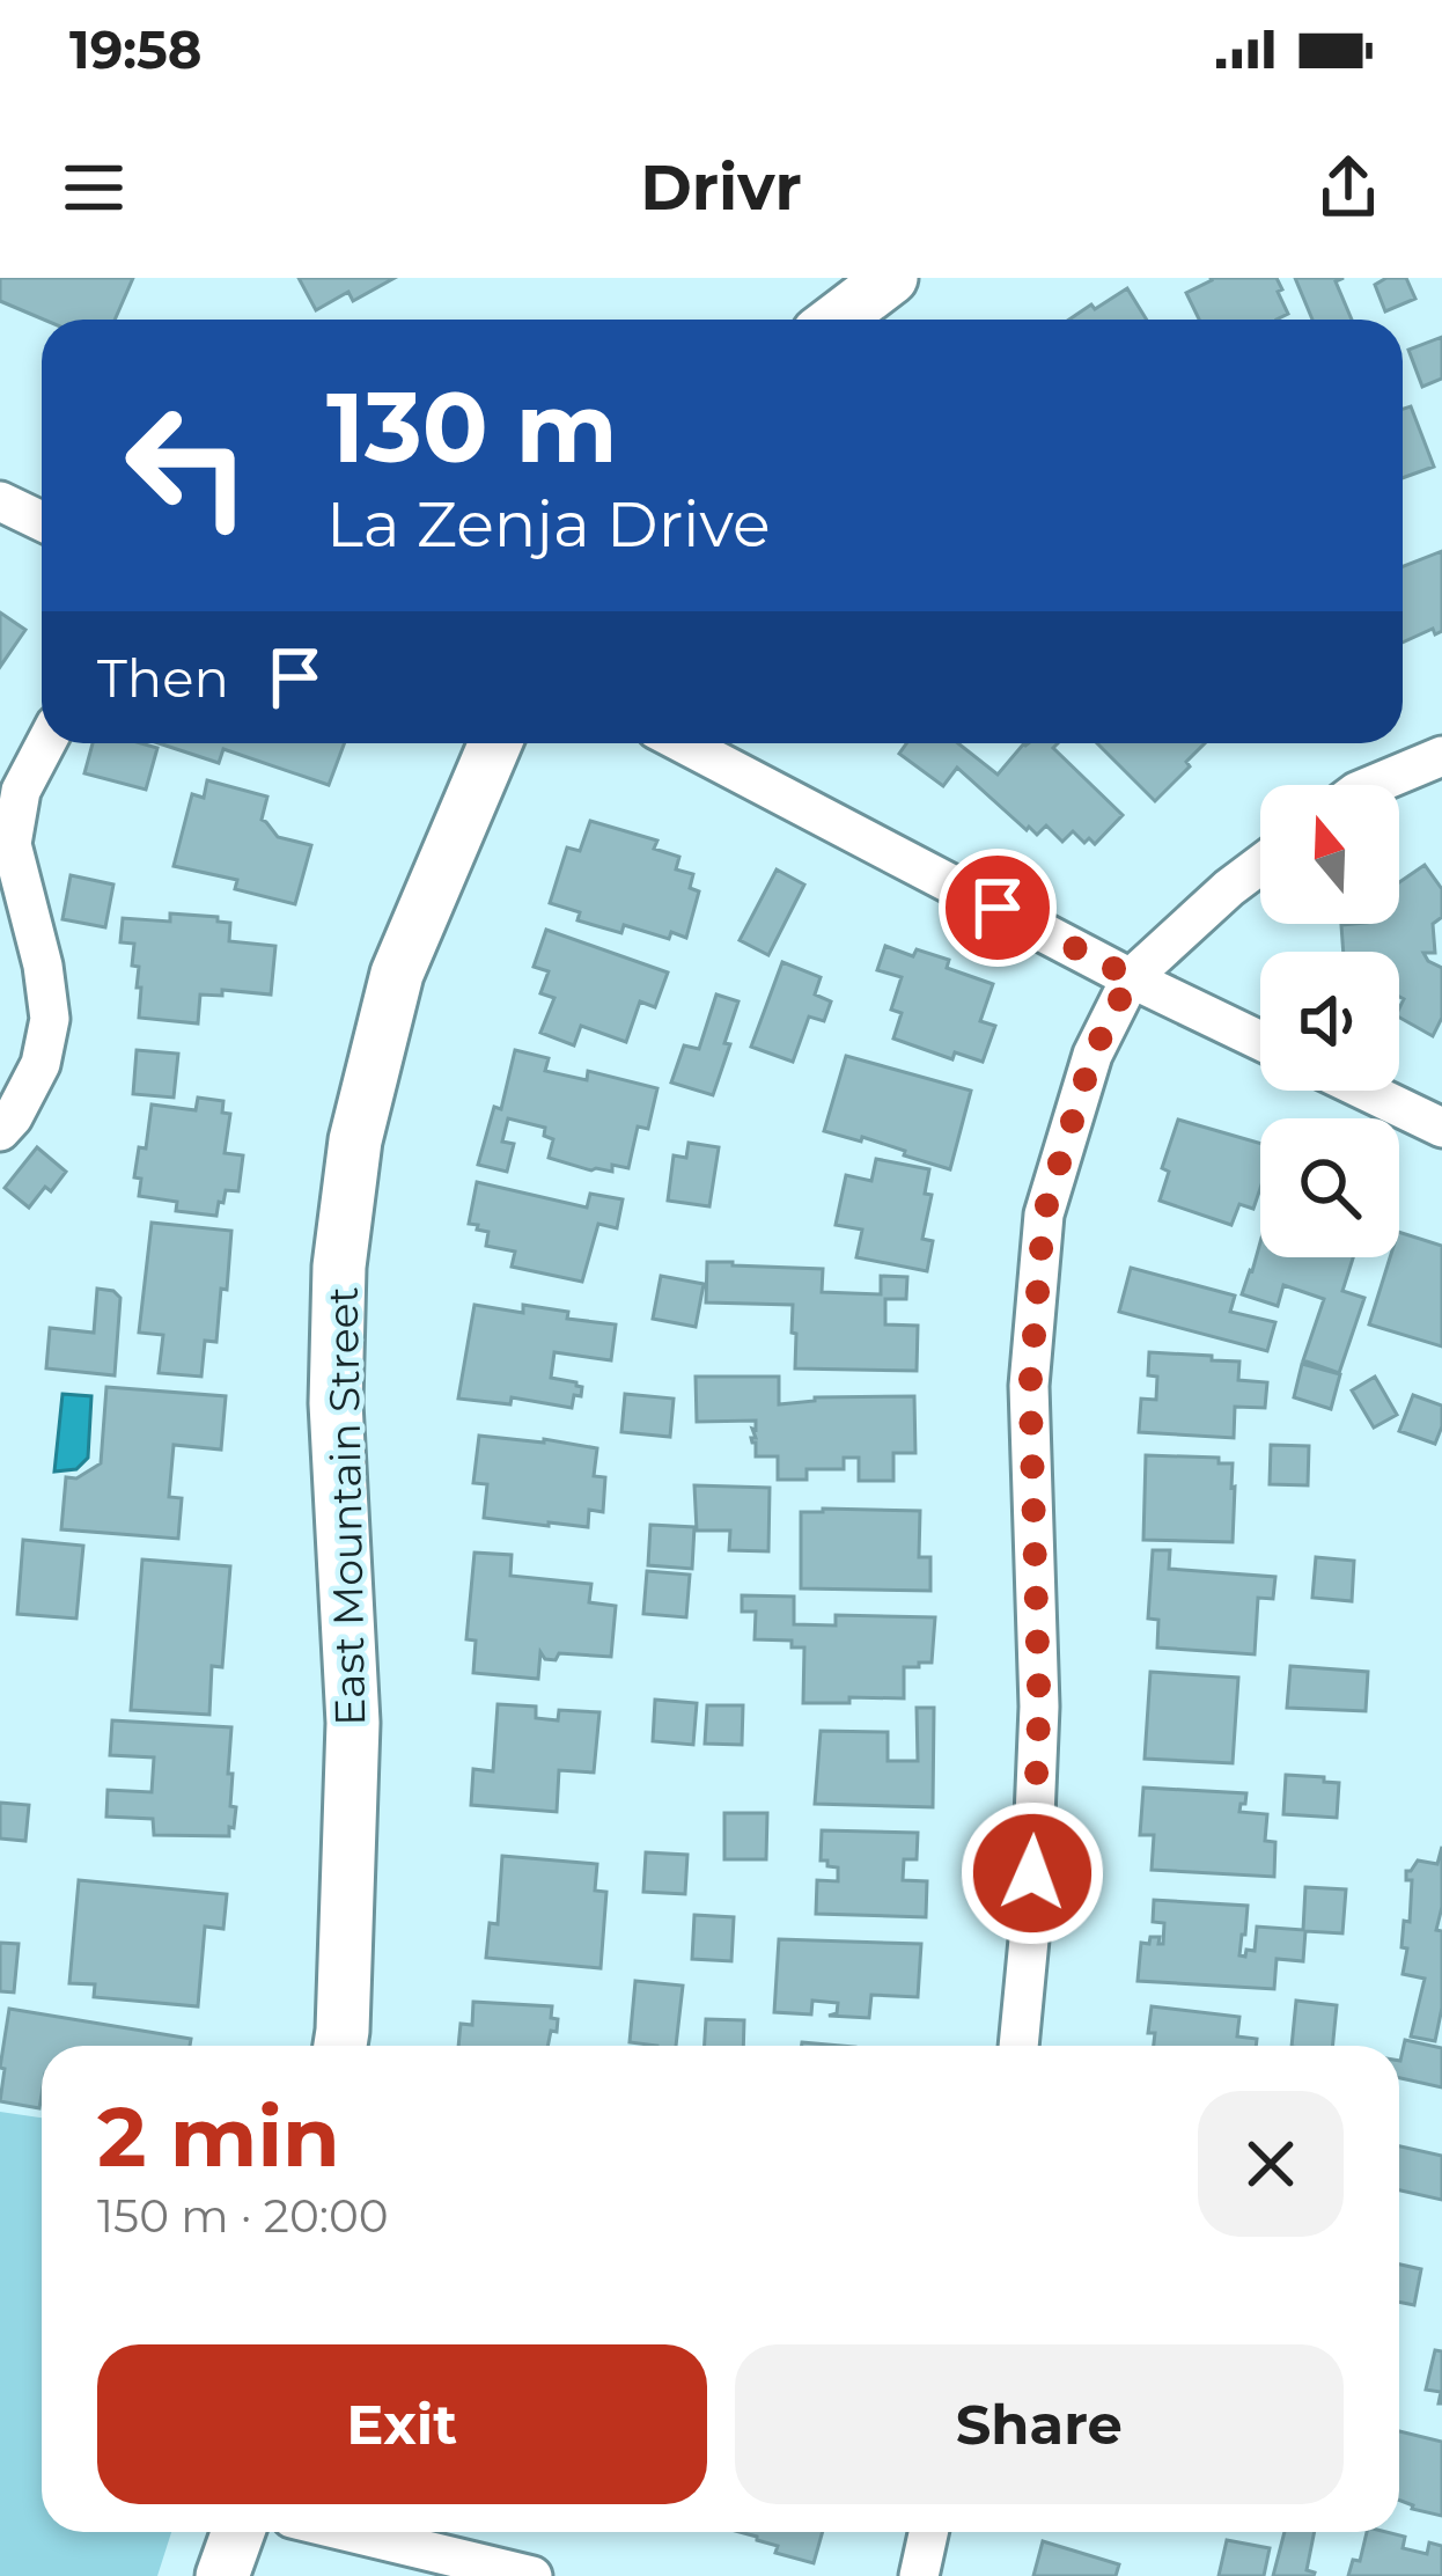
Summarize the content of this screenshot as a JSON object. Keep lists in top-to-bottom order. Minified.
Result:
{"streets":{"street":["East Mountain Street"]},"north":"top","page":{"status":"19:58","header":"Drivr","turn":["130 m","La Zenja Drive"],"then":"Then","heading":["2 min","150 m · 20:00"],"buttons":["Exit","Share"]}}
